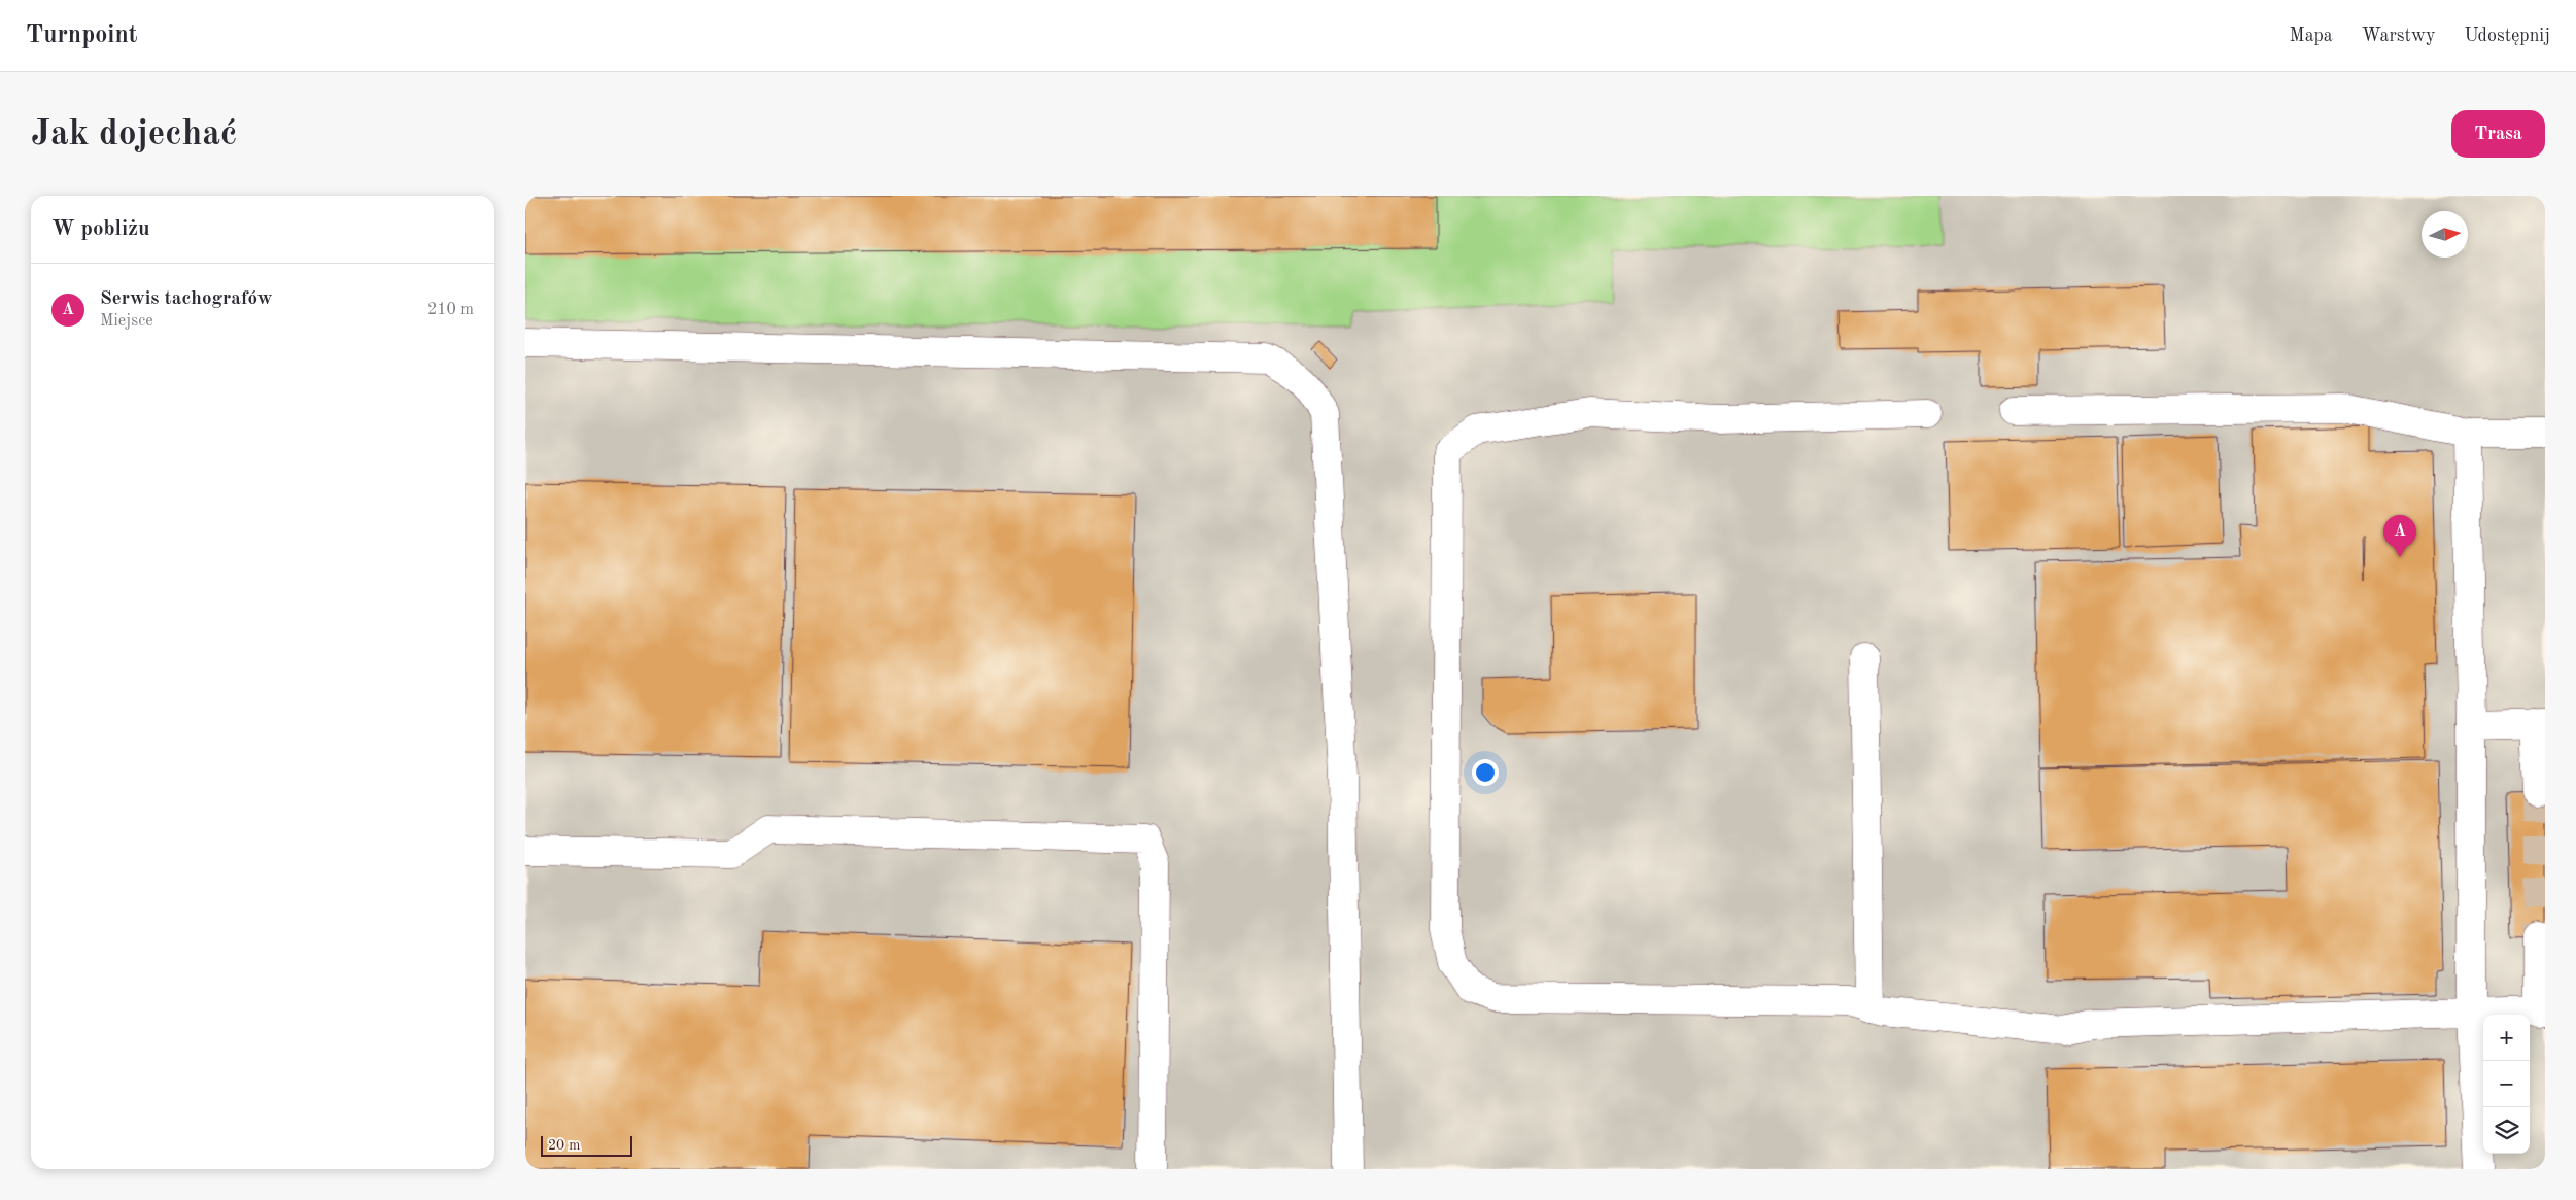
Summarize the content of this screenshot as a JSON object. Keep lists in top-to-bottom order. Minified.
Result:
{"scale_bar":"20 m","north":"right","page":{"header":"Turnpoint","nav":["Mapa","Warstwy","Udostępnij"],"buttons":"Trasa","title":"Jak dojechać","heading":"W pobliżu","list":[{"mark":"A","name":"Serwis tachografów","note":"Miejsce","value":"210 m"}],"pins":"A","map_buttons":["+","−"],"scale":"20 m"}}
